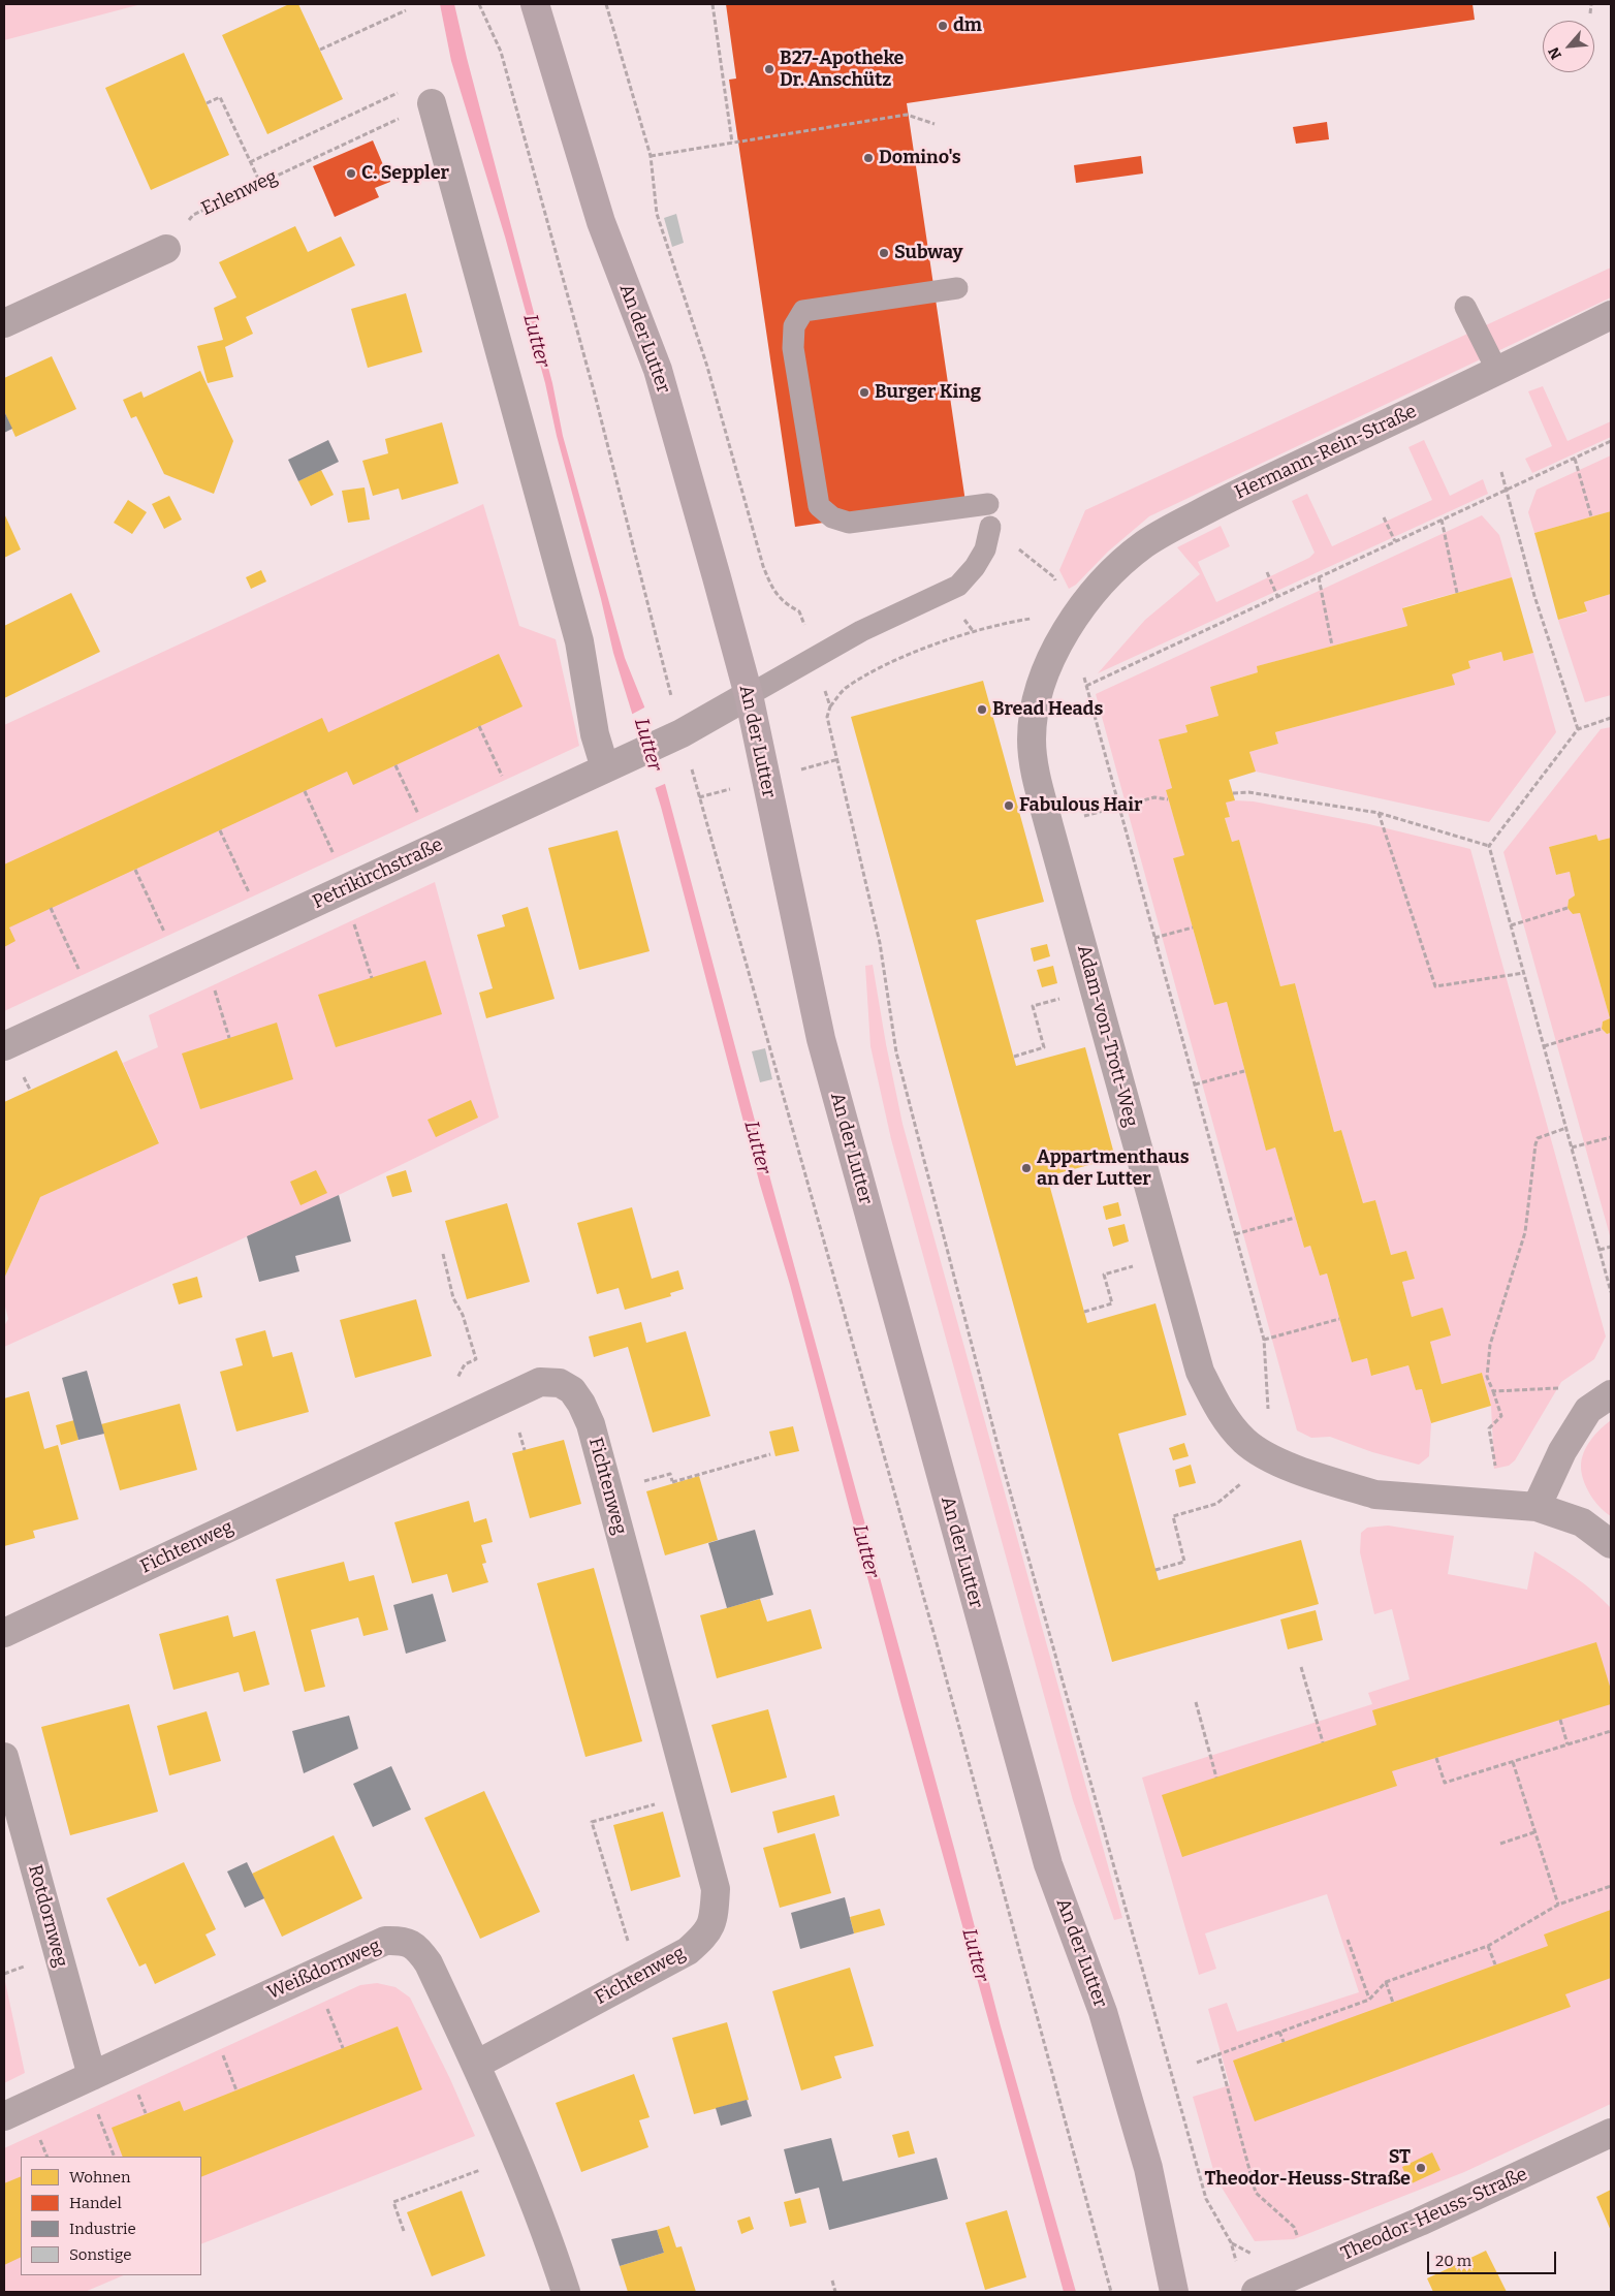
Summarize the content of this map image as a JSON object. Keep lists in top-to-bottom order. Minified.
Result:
{"streets":{"main road":["An der Lutter"],"street":["Hermann-Rein-Straße","Petrikirchstraße","Adam-von-Trott-Weg","Fichtenweg","Rotdornweg","Weißdornweg","Theodor-Heuss-Straße"],"path":["Erlenweg"]},"crossings":[["An der Lutter","Petrikirchstraße"],["Hermann-Rein-Straße","Adam-von-Trott-Weg"],["Fichtenweg","Weißdornweg"],["Rotdornweg","Weißdornweg"]],"water":["Lutter"],"places":["dm","B27-Apotheke Dr. Anschütz","Domino's","C. Seppler","Subway","Burger King","Bread Heads","Fabulous Hair","Appartmenthaus an der Lutter","ST Theodor-Heuss-Straße"],"legend":["Wohnen","Handel","Industrie","Sonstige"],"scale_bar":"20 m","north":"bottom left"}
